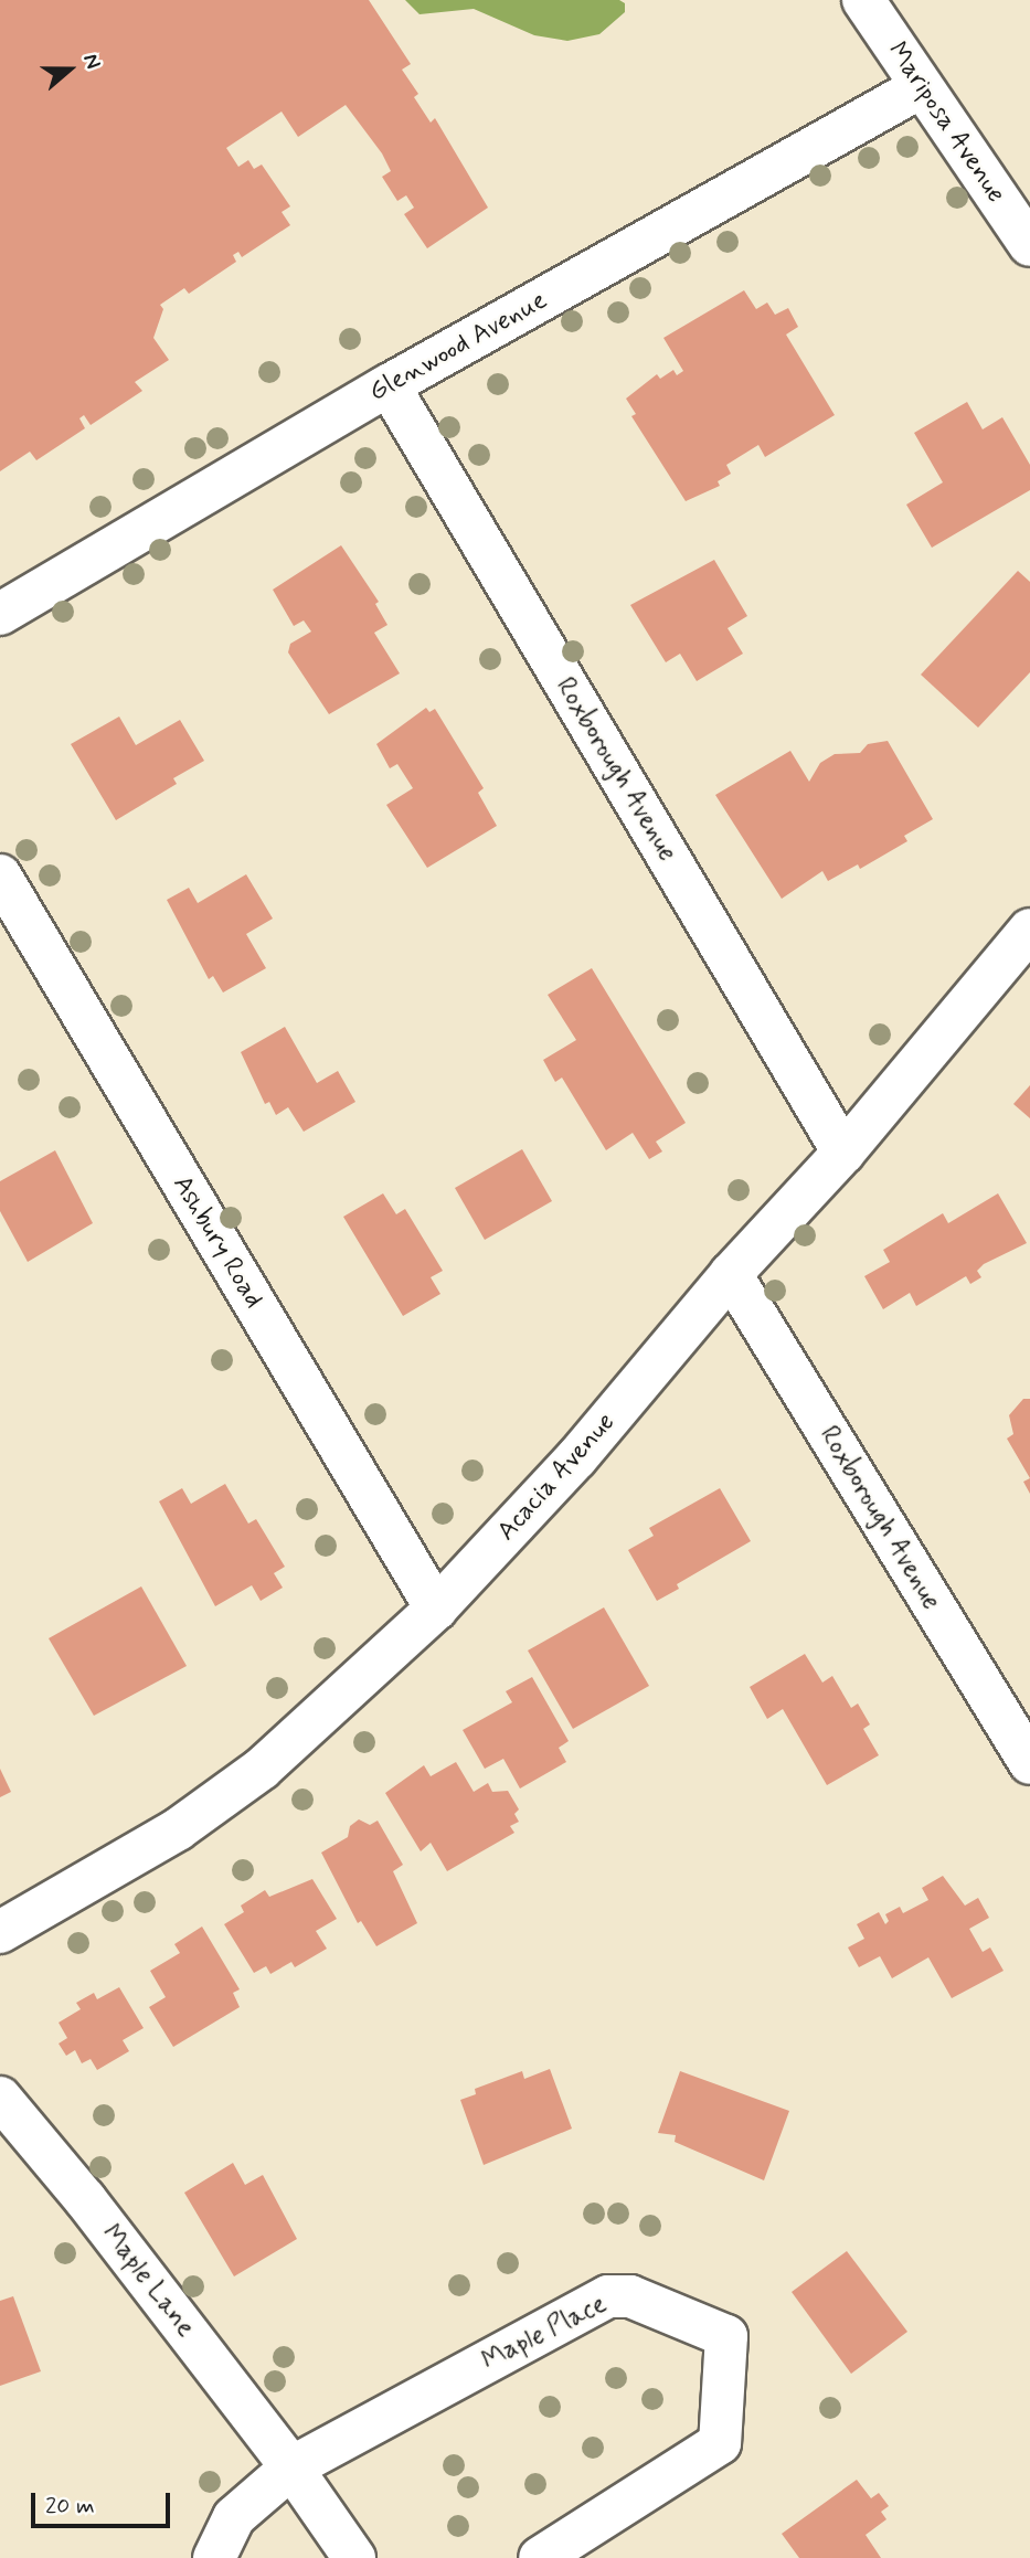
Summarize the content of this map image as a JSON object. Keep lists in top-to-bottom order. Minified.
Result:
{"streets":{"street":["Mariposa Avenue","Glenwood Avenue","Roxborough Avenue","Ashbury Road","Acacia Avenue","Maple Lane","Maple Place"]},"crossings":[["Mariposa Avenue","Glenwood Avenue"],["Glenwood Avenue","Roxborough Avenue"],["Roxborough Avenue","Acacia Avenue"],["Ashbury Road","Acacia Avenue"],["Maple Lane","Maple Place"]],"scale_bar":"20 m","north":"right"}
